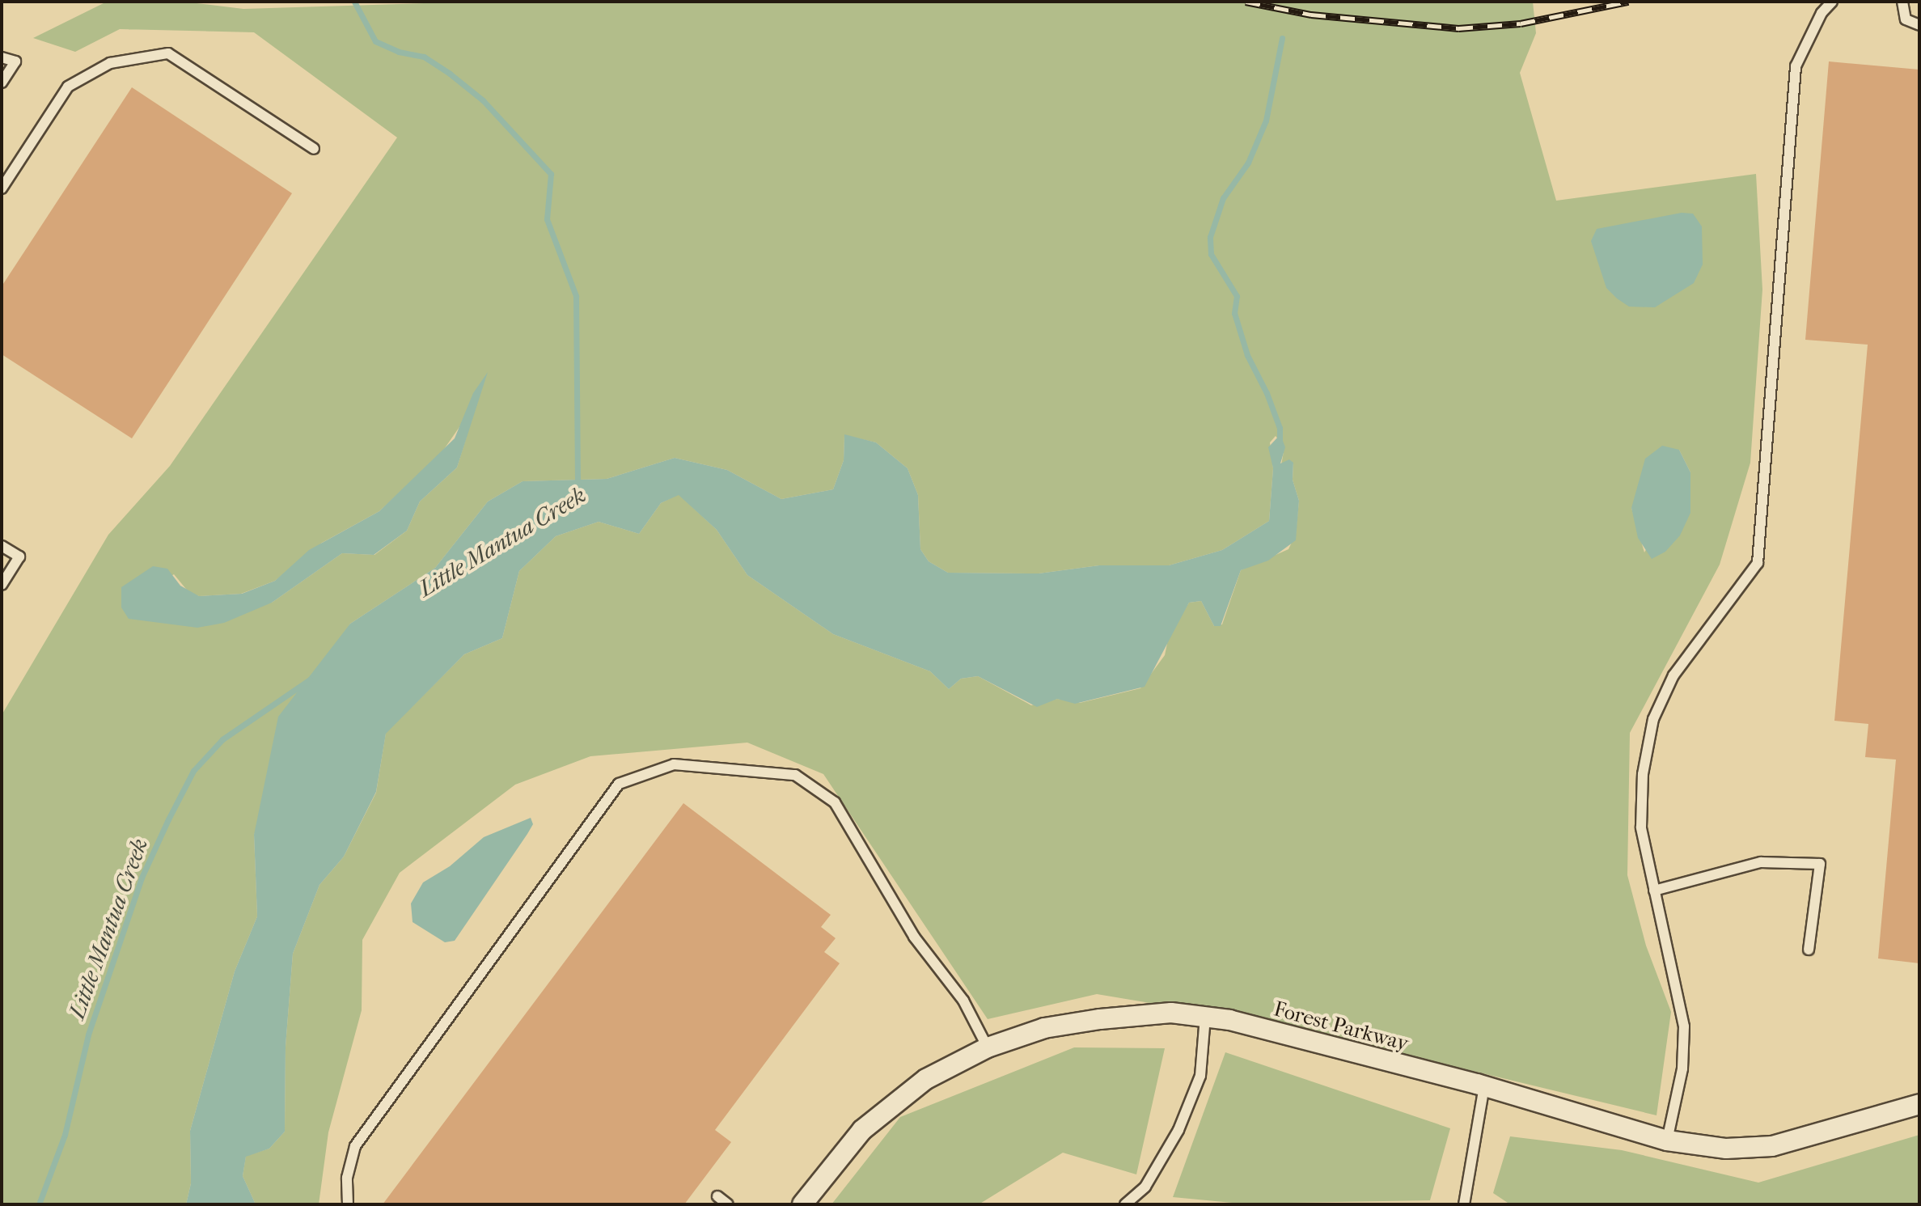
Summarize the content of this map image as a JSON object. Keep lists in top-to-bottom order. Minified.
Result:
{"streets":{"street":["Forest Parkway"]},"water":["Little Mantua Creek"]}
